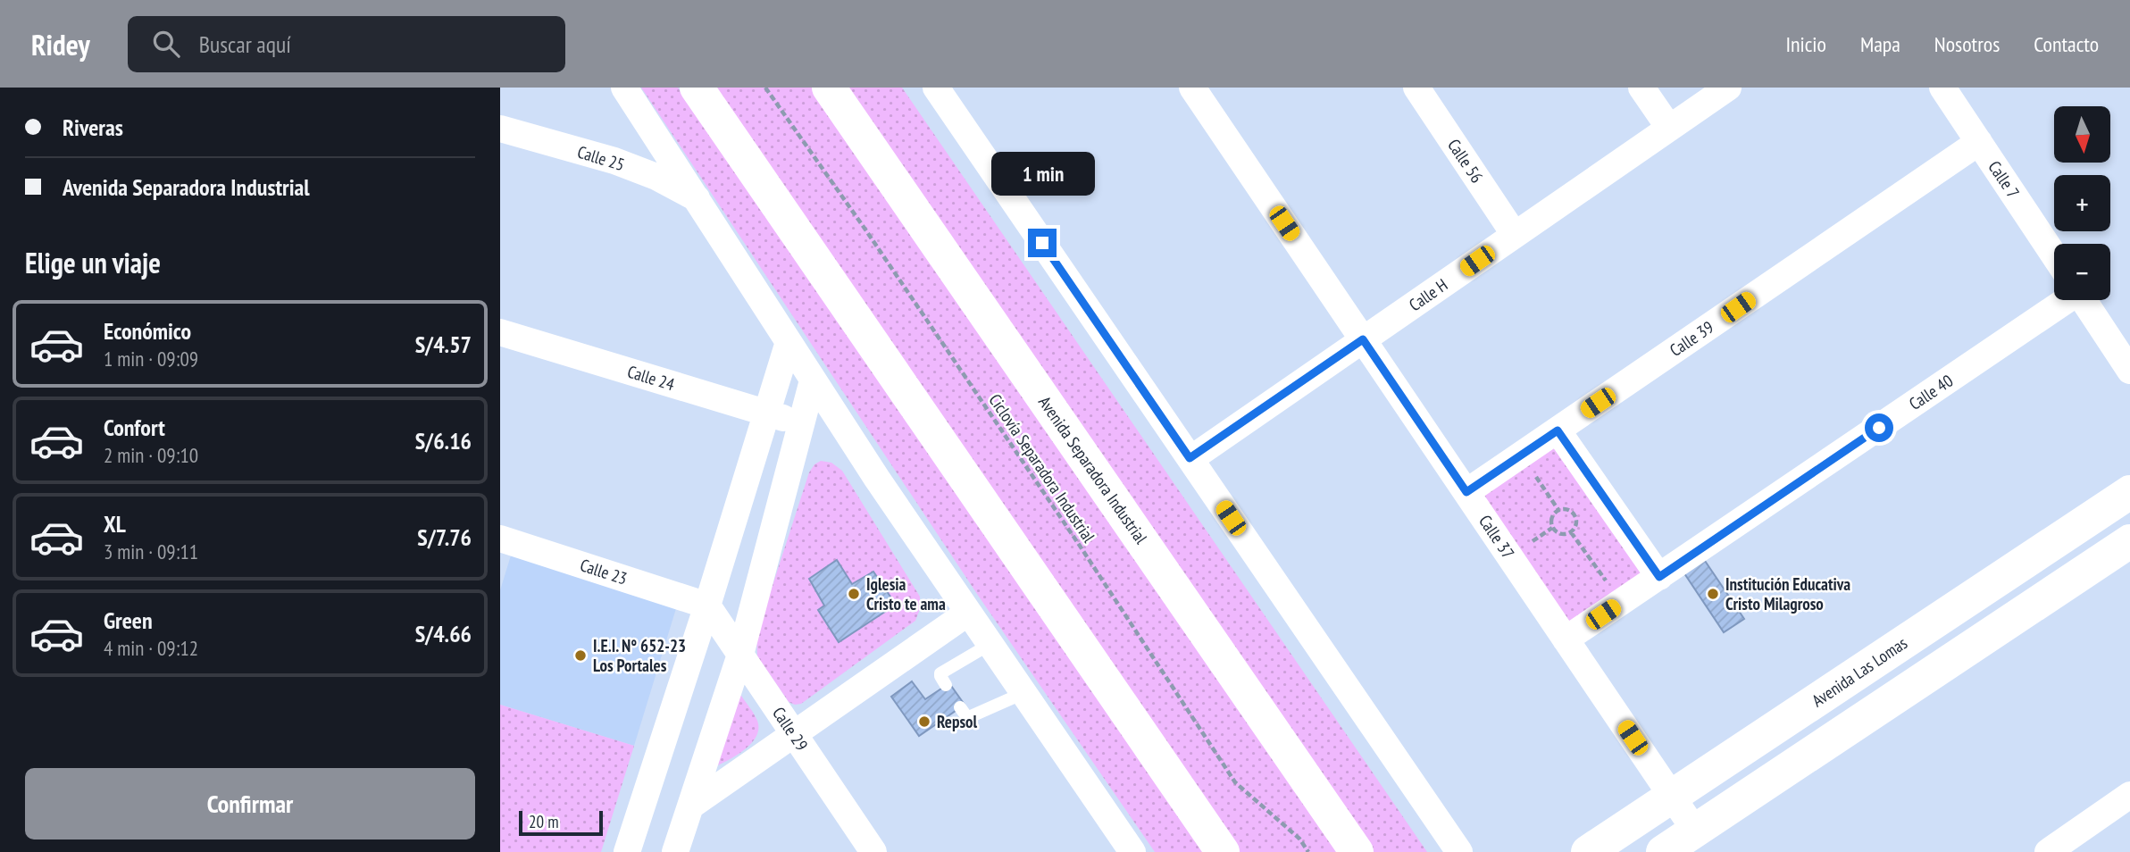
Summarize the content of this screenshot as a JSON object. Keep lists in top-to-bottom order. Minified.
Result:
{"streets":{"main road":["Avenida Separadora Industrial","Avenida Las Lomas"],"street":["Calle 25","Calle 56","Calle 7","Calle H","Calle 39","Calle 24","Calle 40","Calle 37","Calle 23","Calle 29"],"path":["Ciclovía Separadora Industrial"]},"crossings":[["Calle 56","Calle H"],["Calle 7","Calle 39"],["Calle H","Calle 37"],["Calle 39","Calle 37"],["Calle 40","Calle 37"],["Calle 37","Avenida Las Lomas"],["Calle 23","Calle 29"]],"places":["Iglesia Cristo te ama","Institución Educativa Cristo Milagroso","I.E.I. N° 652-23 Los Portales","Repsol"],"scale_bar":"20 m","north":"bottom","page":{"header":"Ridey","search":"Buscar aquí","nav":["Inicio","Mapa","Nosotros","Contacto"],"banner":["Riveras","Avenida Separadora Industrial"],"map_buttons":["+","−"],"bubble":"1 min","heading":"Elige un viaje","list":[{"name":"Económico","note":"1 min · 09:09","value":"S/4.57"},{"name":"Confort","note":"2 min · 09:10","value":"S/6.16"},{"name":"XL","note":"3 min · 09:11","value":"S/7.76"},{"name":"Green","note":"4 min · 09:12","value":"S/4.66"}],"buttons":"Confirmar","scale":"20 m"}}
